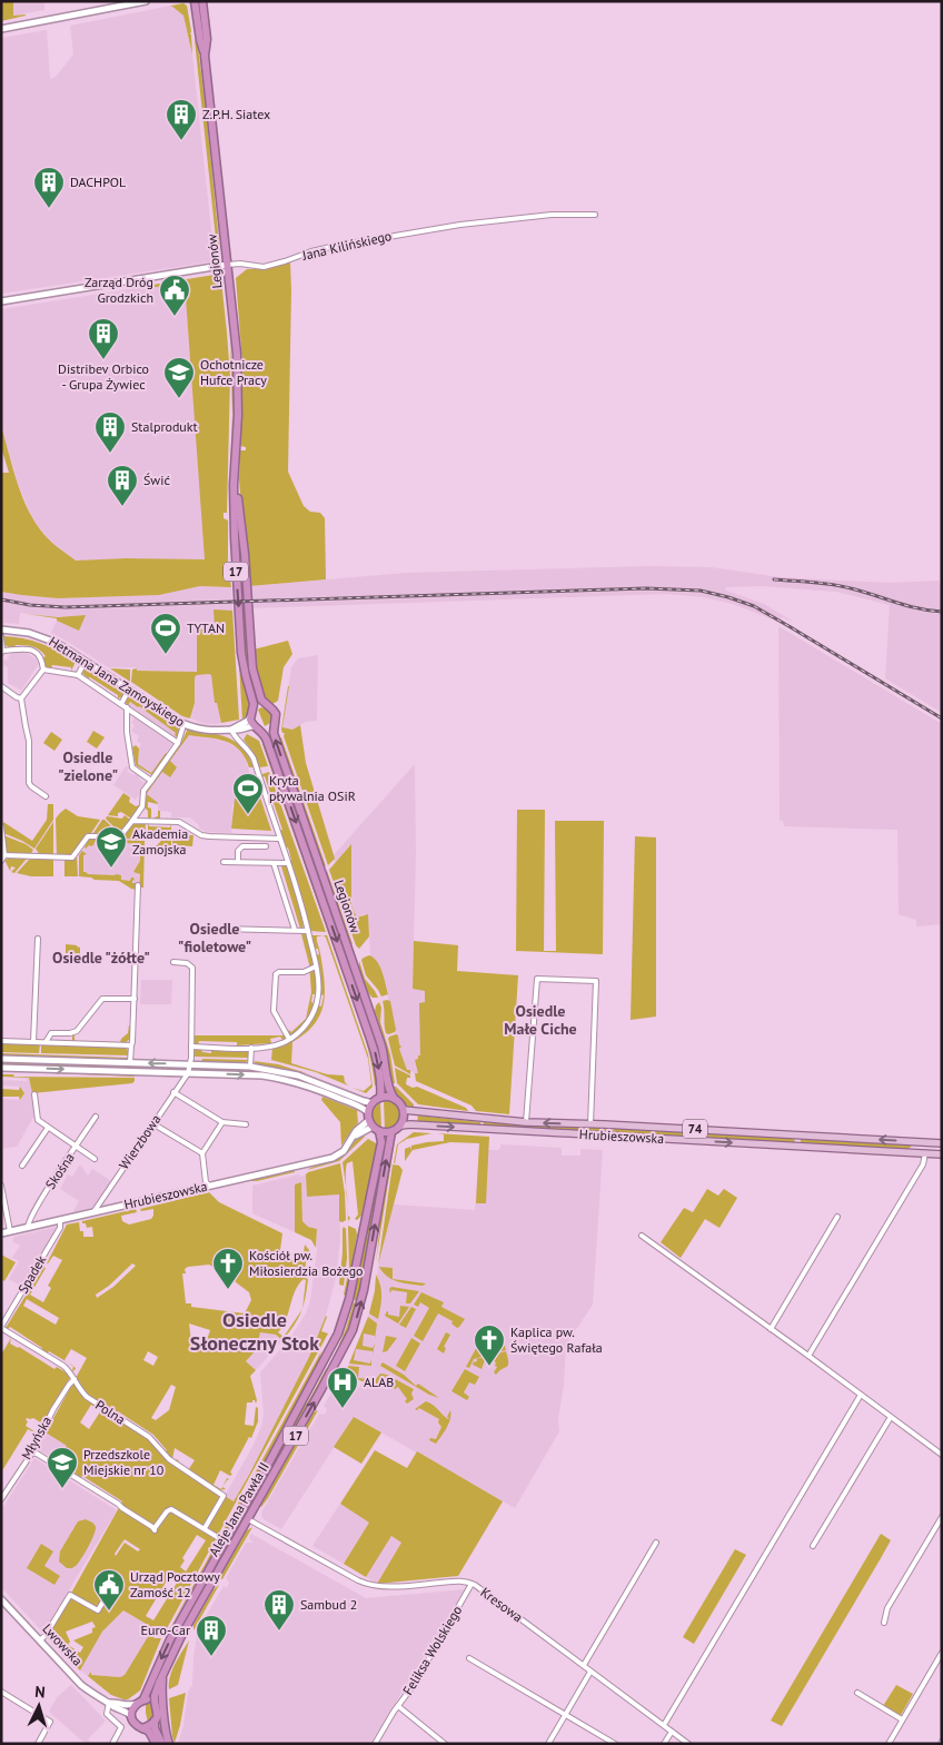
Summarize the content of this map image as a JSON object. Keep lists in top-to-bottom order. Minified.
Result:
{"streets":{"highway":["Legionów","17","Aleje Jana Pawła II"],"main road":["74","Hrubieszowska"],"street":["Jana Kilińskiego","Hetmana Jana Zamoyskiego","Wierzbowa","Skośna","Spadek","Polna","Młyńska","Kresowa","Lwowska","Feliksa Wolskiego"]},"crossings":[["Jana Kilińskiego","Legionów"],["Legionów","17"],["Legionów","Hetmana Jana Zamoyskiego"],["Legionów","Hrubieszowska"],["Legionów","Aleje Jana Pawła II"],["17","Hetmana Jana Zamoyskiego"],["17","Hrubieszowska"],["17","Aleje Jana Pawła II"],["17","Lwowska"],["Hrubieszowska","Wierzbowa"],["Hrubieszowska","Skośna"],["Hrubieszowska","Spadek"],["Hrubieszowska","Aleje Jana Pawła II"],["Spadek","Polna"],["Polna","Młyńska"],["Aleje Jana Pawła II","Kresowa"],["Aleje Jana Pawła II","Lwowska"],["Kresowa","Feliksa Wolskiego"]],"districts":["Osiedle \"zielone\"","Osiedle \"fioletowe\"","Osiedle \"żółte\"","Osiedle Małe Ciche","Osiedle Słoneczny Stok"],"places":{"building":["Z.P.H. Siatex","DACHPOL","Distribev Orbico - Grupa Żywiec","Stalprodukt","Świć","Sambud 2","Euro-Car"],"public building":["Zarząd Dróg Grodzkich","Urząd Pocztowy Zamość 12"],"school or university":["Ochotnicze Hufce Pracy","Akademia Zamojska","Przedszkole Miejskie nr 10"],"sports":["TYTAN","Kryta pływalnia OSiR"],"church":["Kościół pw. Miłosierdzia Bożego","Kaplica pw. Świętego Rafała"],"hospital":["ALAB"]},"north":"top"}
